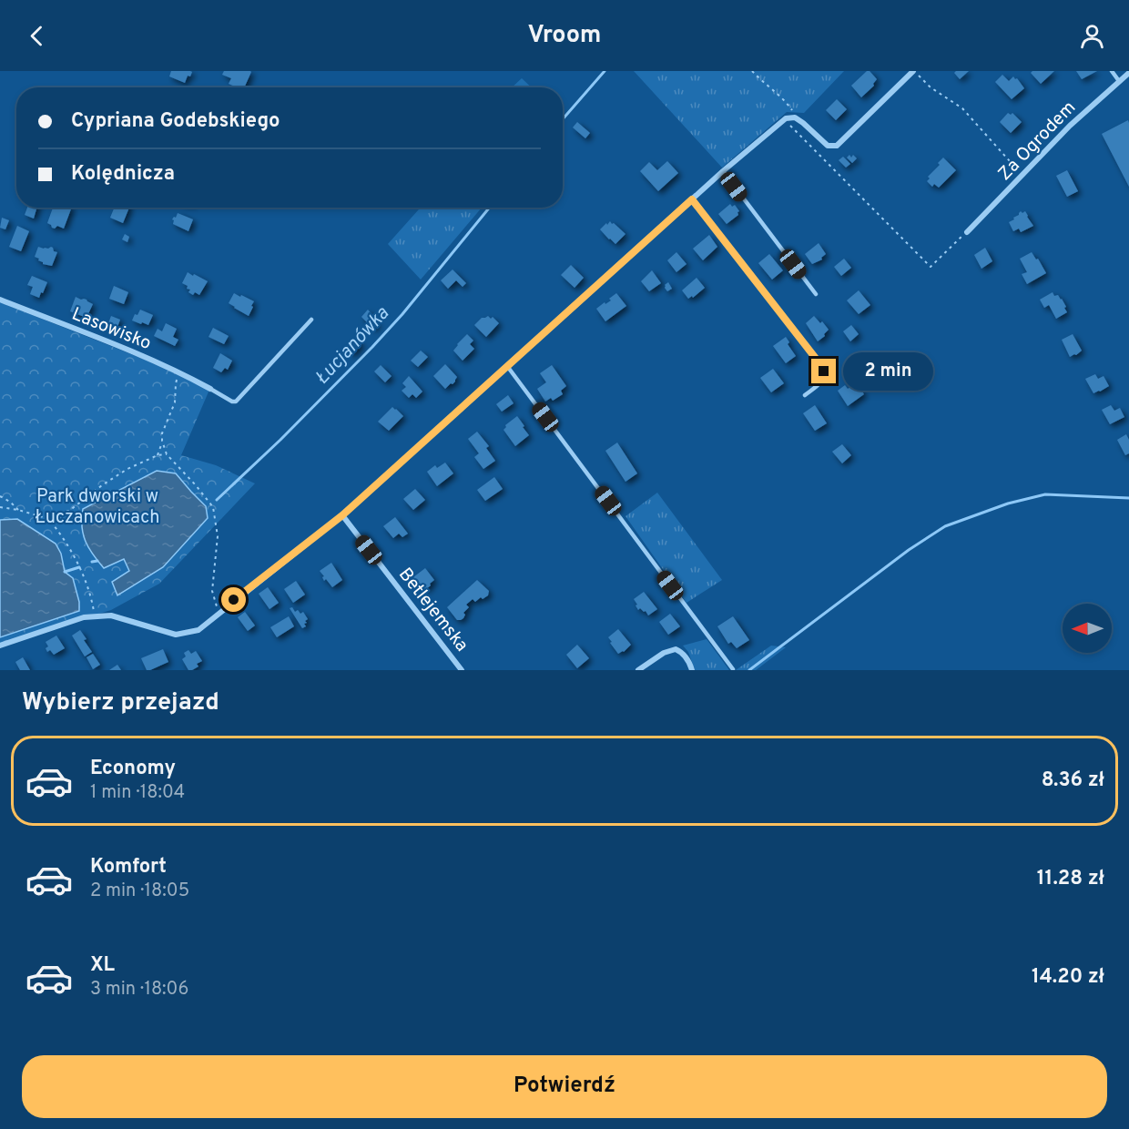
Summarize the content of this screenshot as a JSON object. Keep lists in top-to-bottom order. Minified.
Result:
{"streets":{"street":["Za Ogrodem","Lasowisko","Betlejemska"]},"water":["Łucjanówka"],"parks":["Park dworski w Łuczanowicach"],"north":"left","page":{"header":"Vroom","banner":["Cypriana Godebskiego","Kolędnicza"],"bubble":"2 min","heading":"Wybierz przejazd","list":[{"name":"Economy","note":"1 min · 18:04","value":"8.36 zł"},{"name":"Komfort","note":"2 min · 18:05","value":"11.28 zł"},{"name":"XL","note":"3 min · 18:06","value":"14.20 zł"}],"buttons":"Potwierdź"}}
